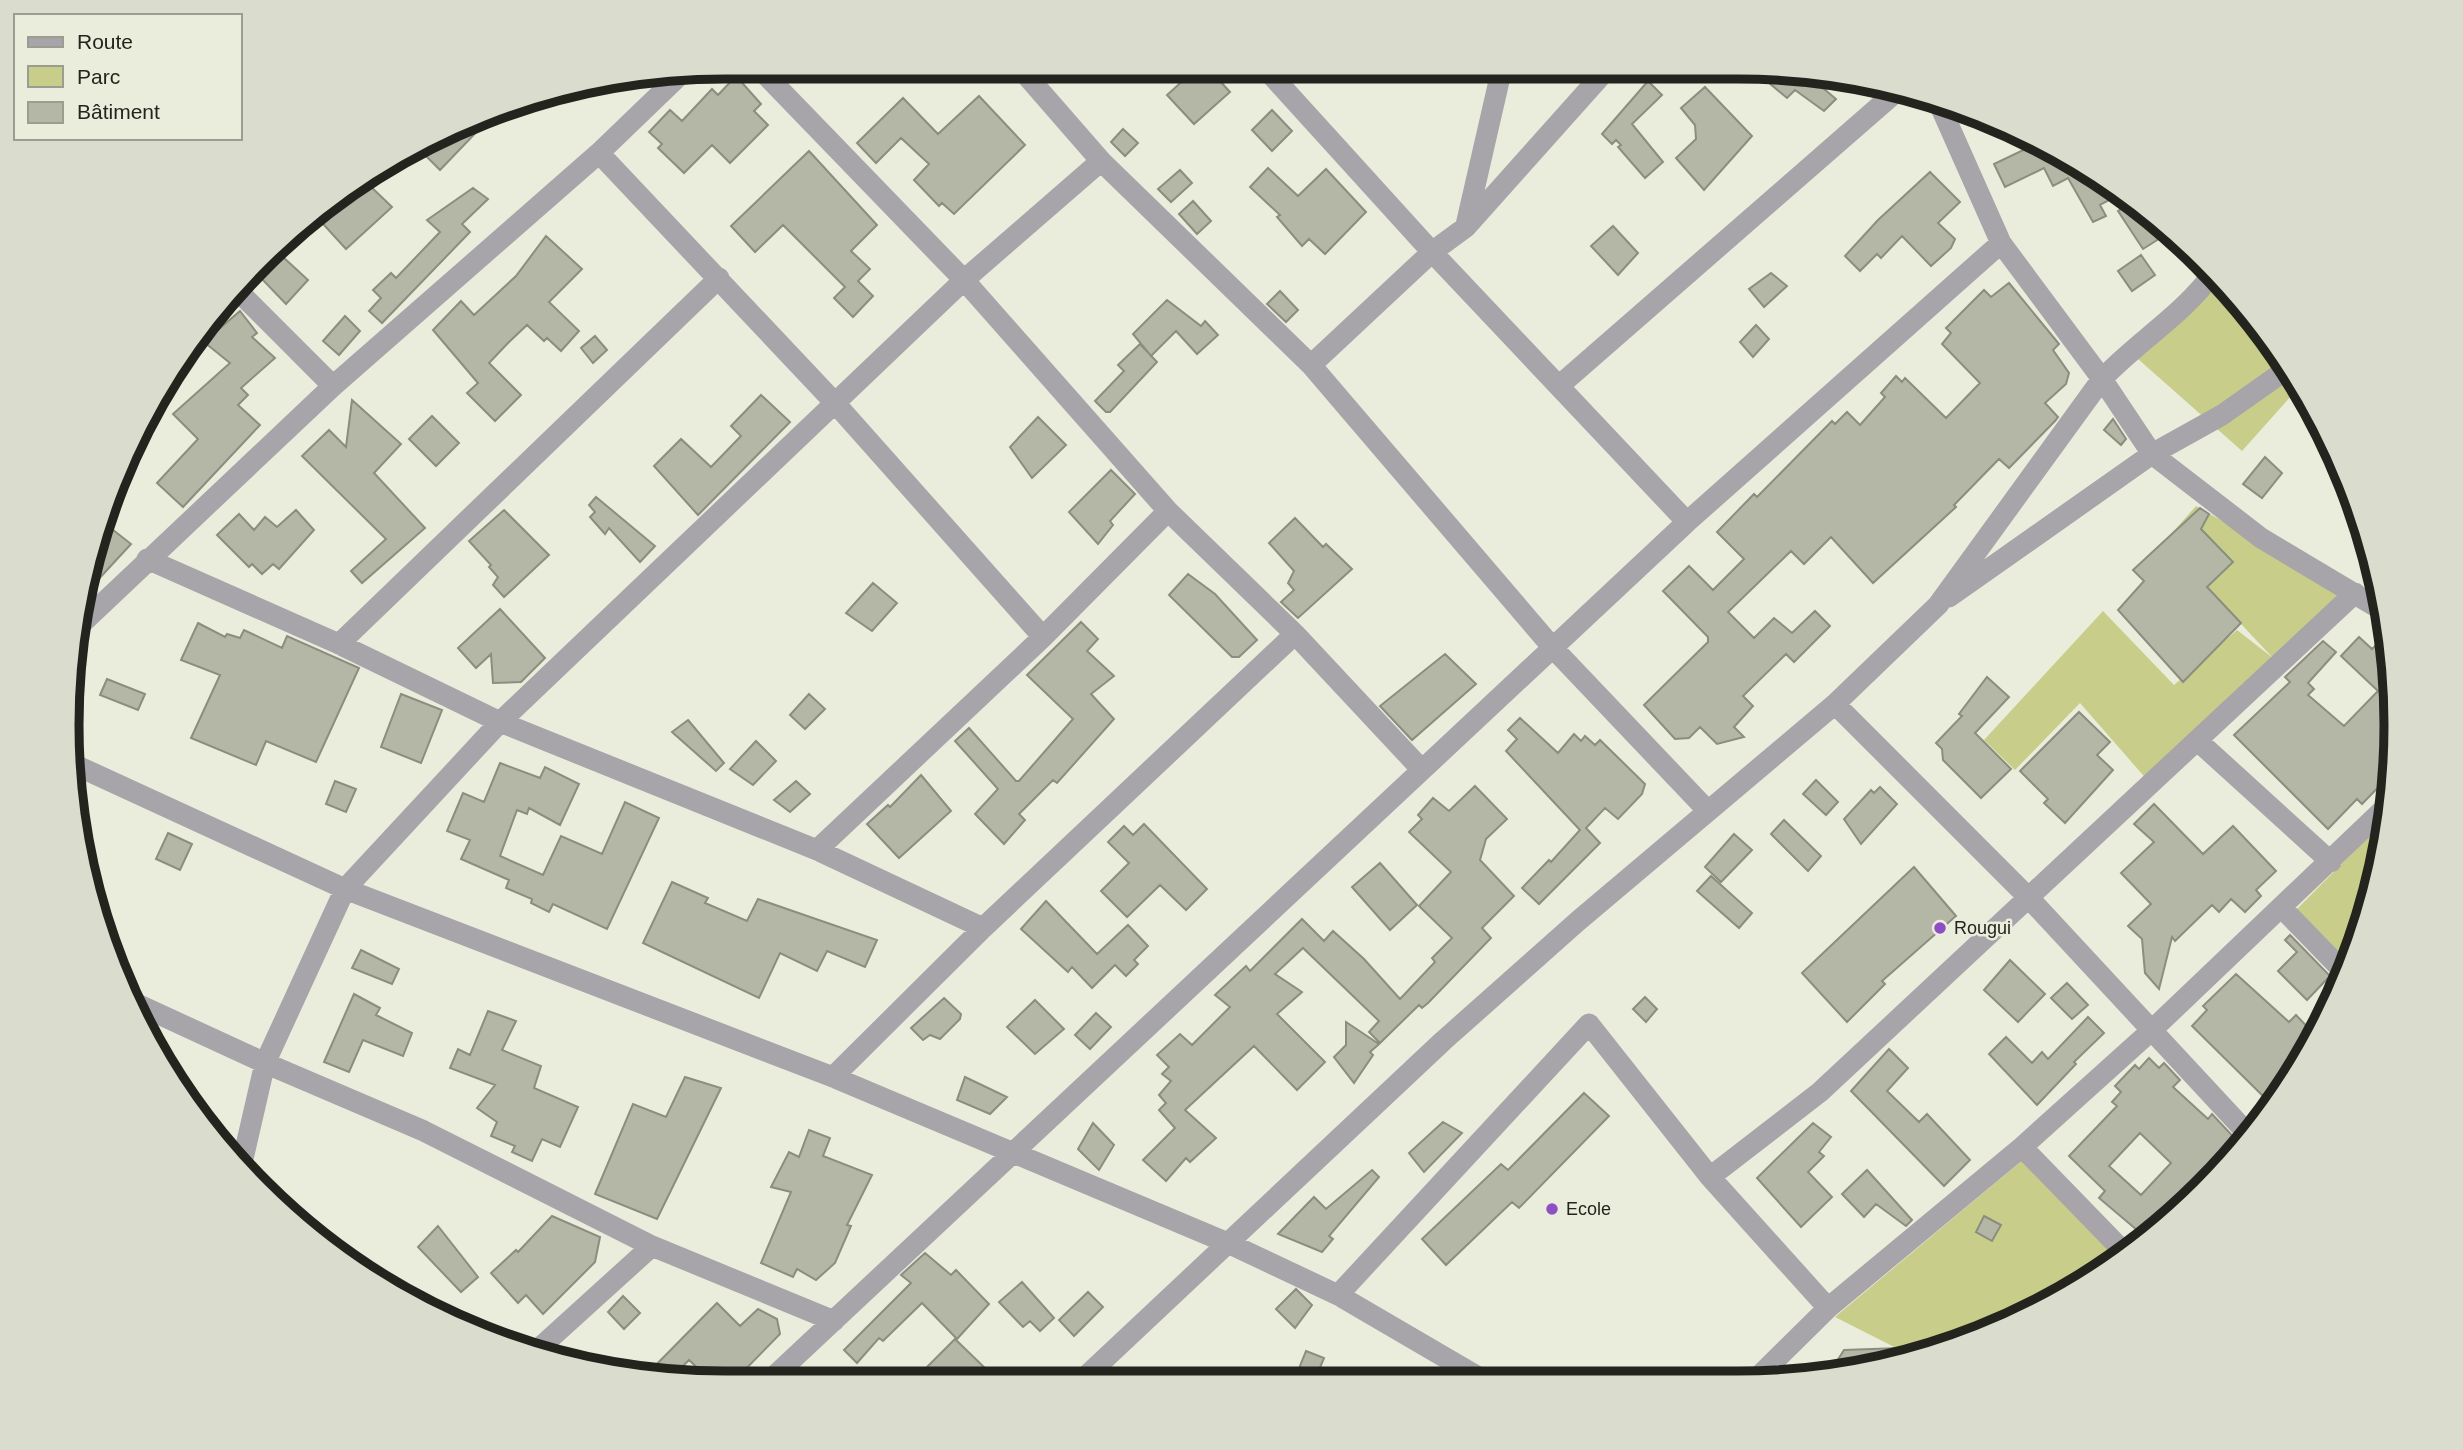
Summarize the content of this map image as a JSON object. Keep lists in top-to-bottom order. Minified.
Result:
{"places":["Rougui","Ecole"],"legend":["Route","Parc","Bâtiment"]}
